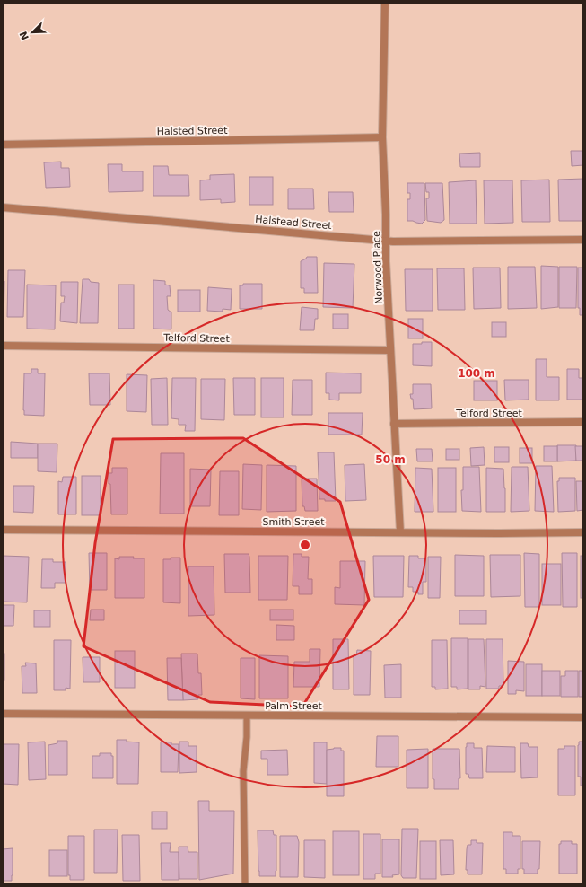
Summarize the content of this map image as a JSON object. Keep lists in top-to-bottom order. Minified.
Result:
{"streets":{"street":["Halsted Street","Halstead Street","Norwood Place","Telford Street","Smith Street","Palm Street"]},"crossings":[["Halsted Street","Norwood Place"],["Halstead Street","Norwood Place"],["Norwood Place","Telford Street"],["Norwood Place","Smith Street"]],"north":"bottom left","rings":["100 m","50 m"]}
